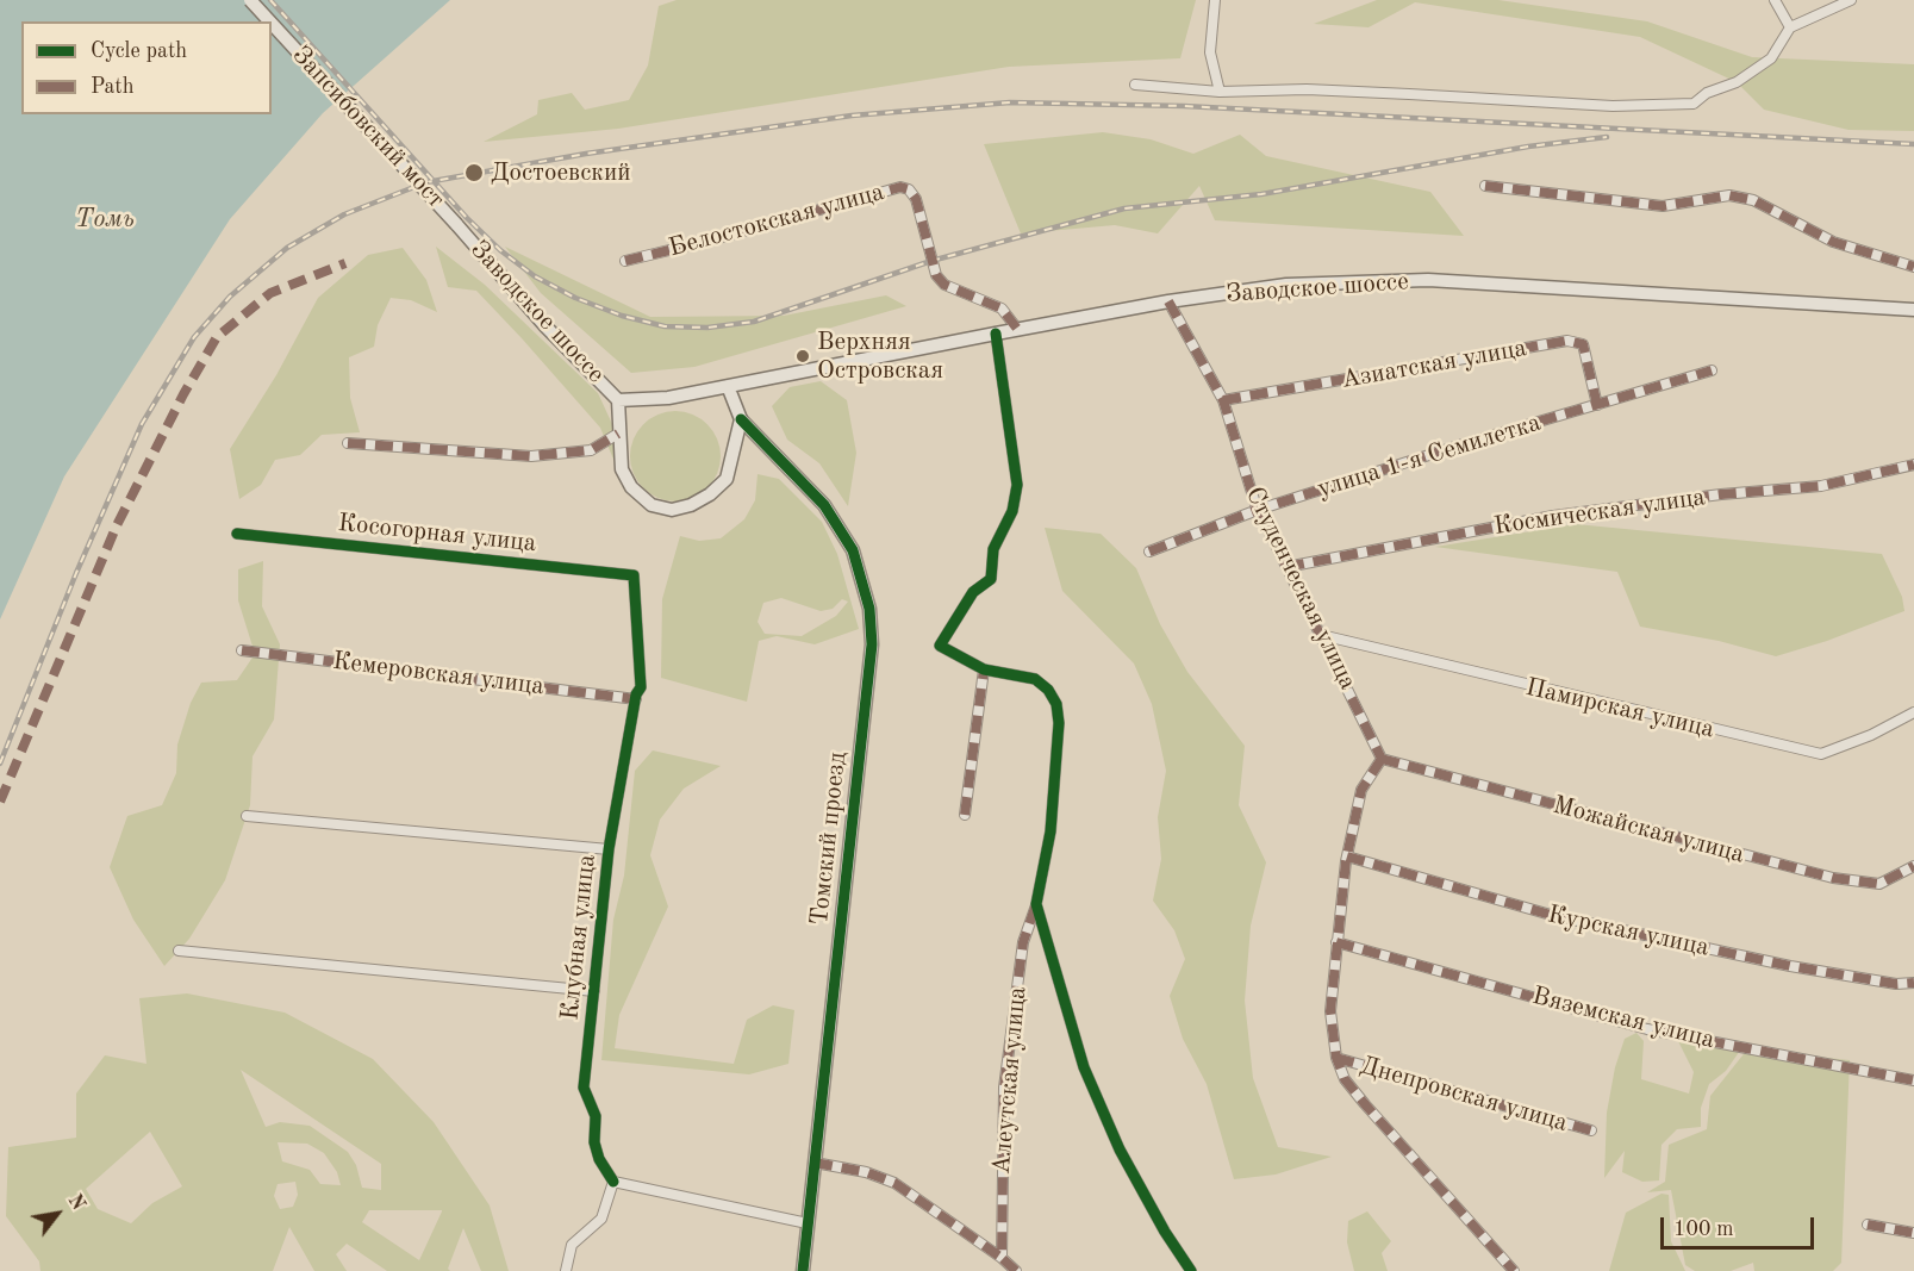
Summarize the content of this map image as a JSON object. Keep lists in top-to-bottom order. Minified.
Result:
{"streets":{"main road":["Запсибовский мост","Заводское шоссе","Томский проезд"],"street":["Белостокская улица","Азиатская улица","улица 1-я Семилетка","Космическая улица","Косогорная улица","Студенческая улица","Кемеровская улица","Памирская улица","Можайская улица","Курская улица","Клубная улица","Вяземская улица","Алеутская улица","Днепровская улица"]},"crossings":[["Запсибовский мост","Заводское шоссе"],["Белостокская улица","Заводское шоссе"],["Заводское шоссе","Студенческая улица"],["Заводское шоссе","Томский проезд"],["Заводское шоссе","Алеутская улица"],["Азиатская улица","улица 1-я Семилетка"],["Азиатская улица","Студенческая улица"],["улица 1-я Семилетка","Студенческая улица"],["Космическая улица","Студенческая улица"],["Косогорная улица","Клубная улица"],["Студенческая улица","Памирская улица"],["Студенческая улица","Можайская улица"],["Кемеровская улица","Клубная улица"]],"water":["Томь"],"places":["Достоевский","Верхняя Островская"],"legend":["Cycle path","Path"],"scale_bar":"100 m","north":"top right"}
